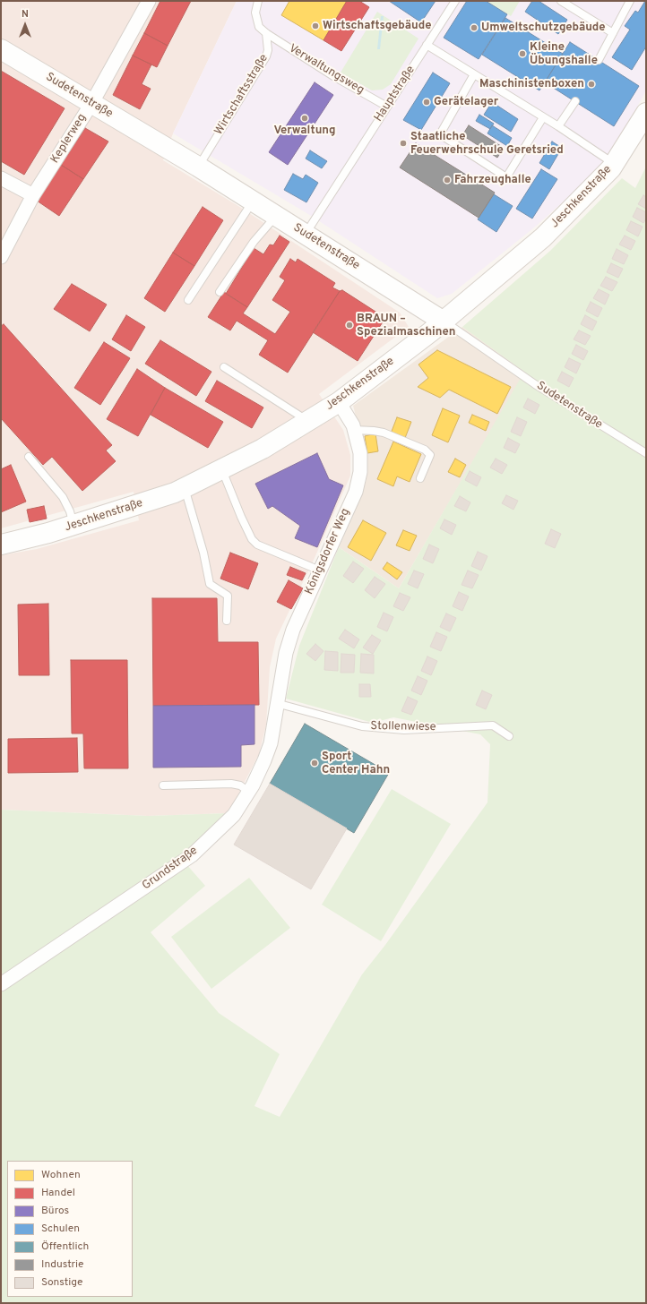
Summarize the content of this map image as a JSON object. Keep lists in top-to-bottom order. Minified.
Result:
{"streets":{"street":["Sudetenstraße","Keplerweg","Jeschkenstraße","Königsdorfer Weg","Grundstraße"],"lane":["Verwaltungsweg","Hauptstraße","Wirtschaftsstraße","Stollenwiese"]},"crossings":[["Verwaltungsweg","Hauptstraße"],["Verwaltungsweg","Wirtschaftsstraße"],["Hauptstraße","Sudetenstraße"],["Wirtschaftsstraße","Sudetenstraße"],["Sudetenstraße","Keplerweg"],["Sudetenstraße","Jeschkenstraße"],["Jeschkenstraße","Königsdorfer Weg"],["Königsdorfer Weg","Stollenwiese"],["Königsdorfer Weg","Grundstraße"],["Stollenwiese","Grundstraße"]],"places":["Wirtschaftsgebäude","Umweltschutzgebäude","Kleine Übungshalle","Maschinistenboxen","Gerätelager","Verwaltung","Staatliche Feuerwehrschule Geretsried","Fahrzeughalle","BRAUN – Spezialmaschinen","Sport Center Hahn"],"legend":["Wohnen","Handel","Büros","Schulen","Öffentlich","Industrie","Sonstige"],"north":"top"}
